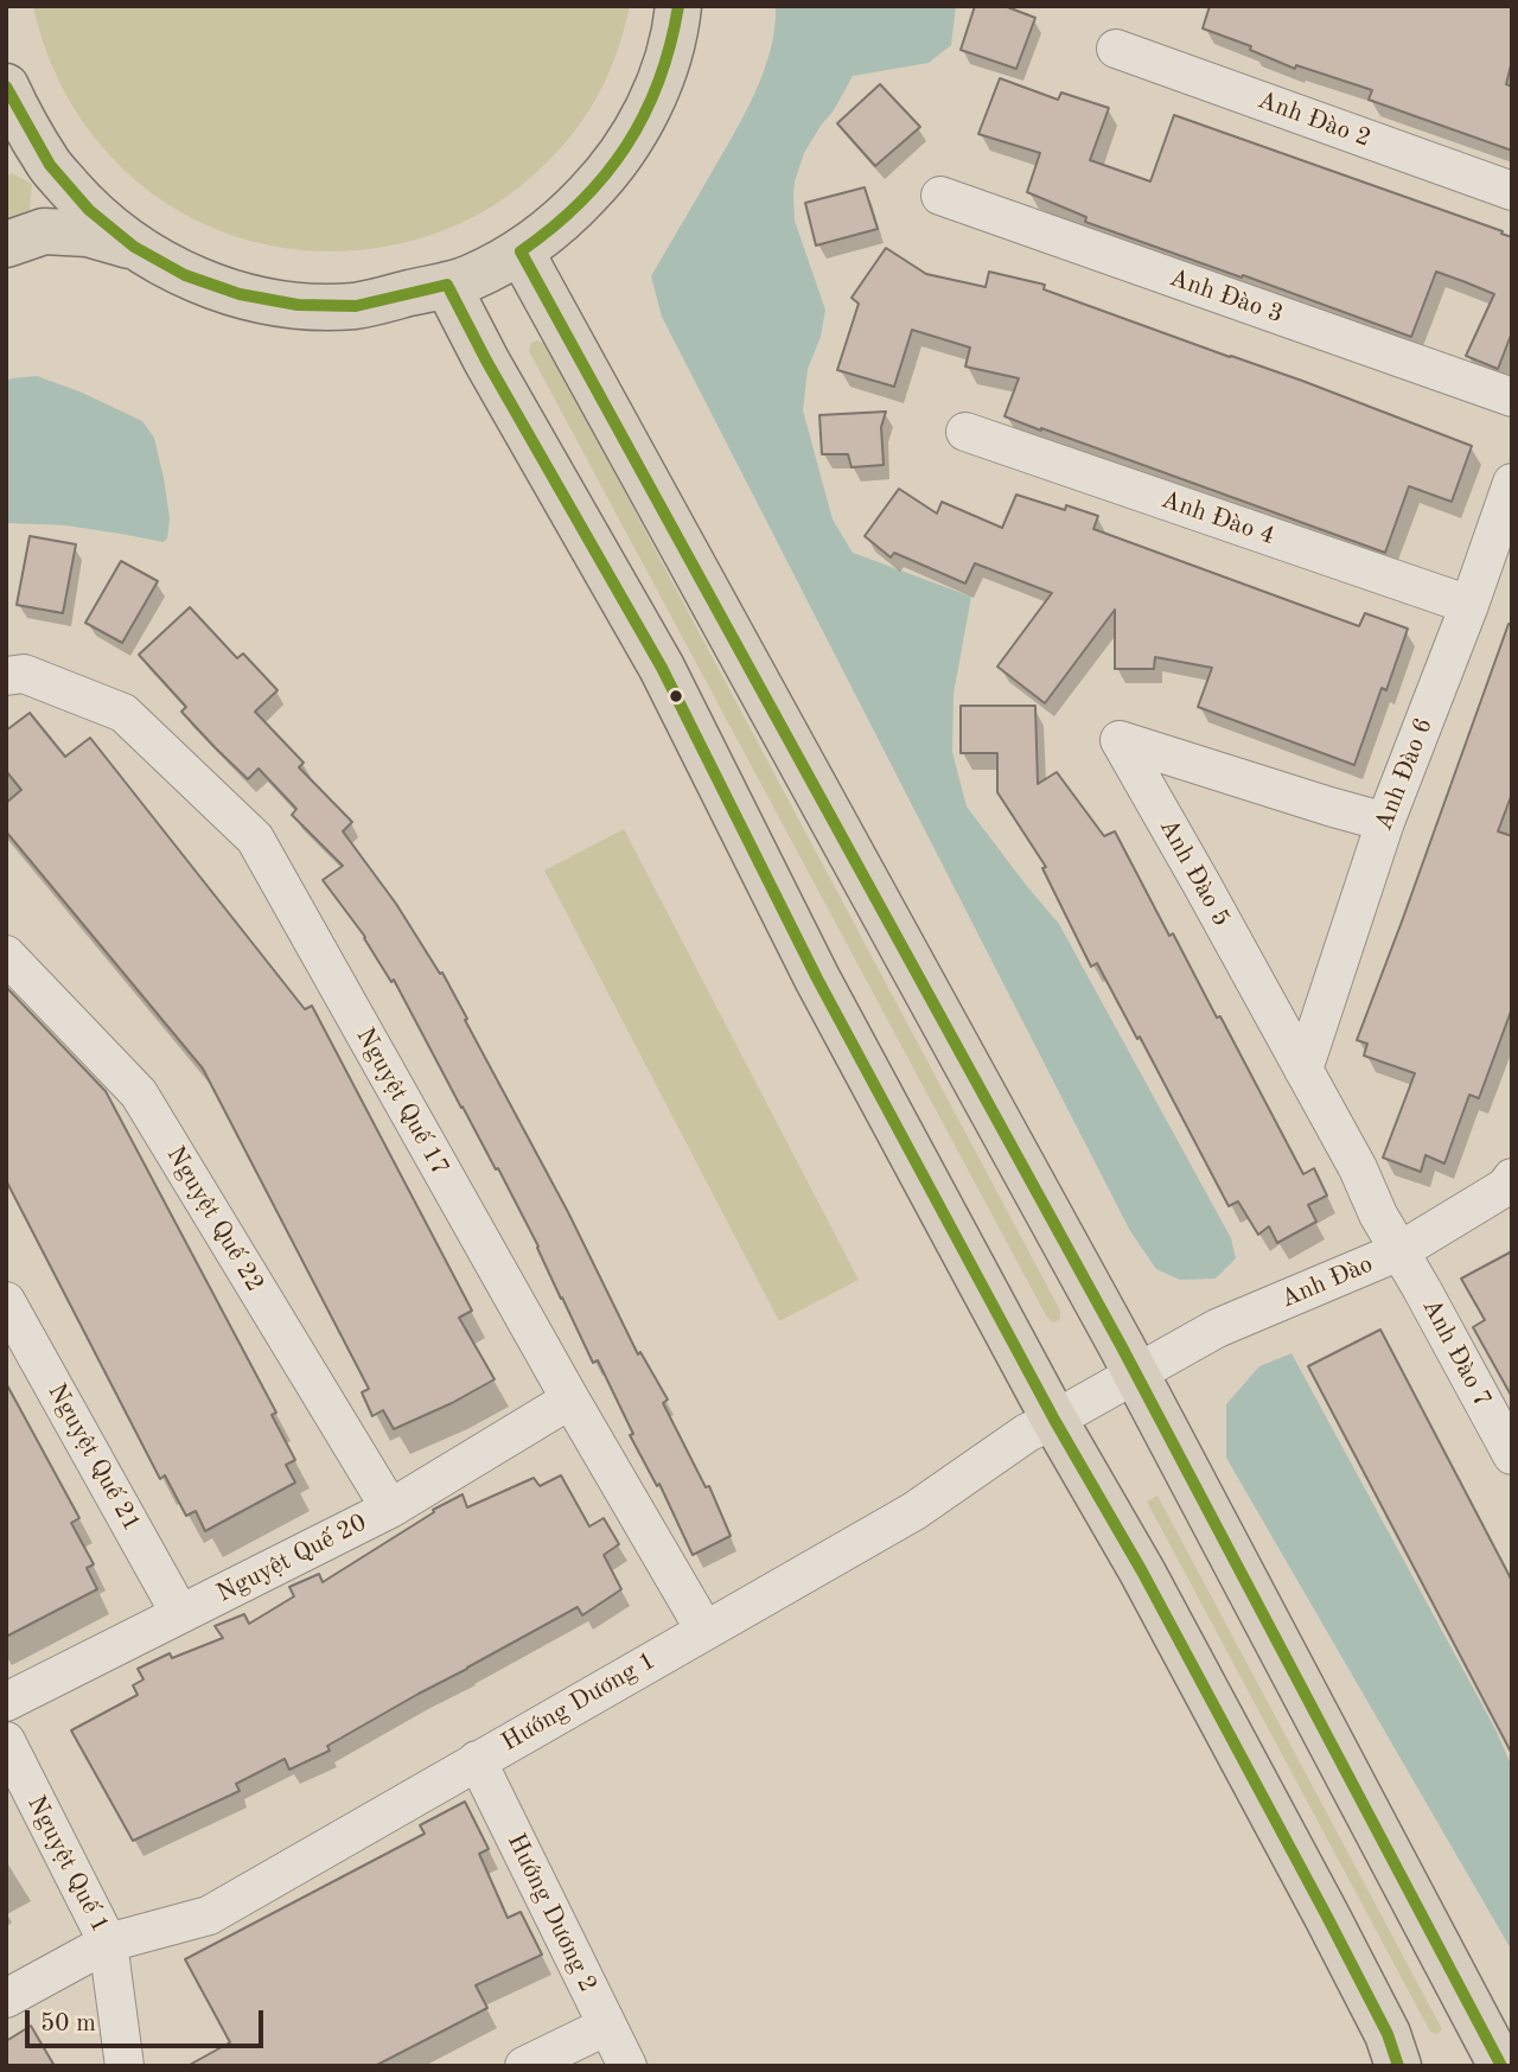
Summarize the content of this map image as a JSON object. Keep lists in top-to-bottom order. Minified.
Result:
{"streets":{"street":["Anh Đào 2","Anh Đào 3","Anh Đào 4","Anh Đào 6","Anh Đào 5","Nguyệt Quế 17","Nguyệt Quế 22","Anh Đào","Anh Đào 7","Nguyệt Quế 21","Nguyệt Quế 20","Hướng Dương 1","Nguyệt Quế 1","Hướng Dương 2"]},"crossings":[["Anh Đào 4","Anh Đào 6"],["Anh Đào 6","Anh Đào 5"],["Anh Đào 5","Anh Đào"],["Anh Đào 5","Anh Đào 7"],["Nguyệt Quế 17","Nguyệt Quế 20"],["Nguyệt Quế 17","Hướng Dương 1"],["Nguyệt Quế 22","Nguyệt Quế 20"],["Anh Đào","Anh Đào 7"],["Anh Đào","Hướng Dương 1"],["Nguyệt Quế 21","Nguyệt Quế 20"],["Hướng Dương 1","Nguyệt Quế 1"],["Hướng Dương 1","Hướng Dương 2"]],"scale_bar":"50 m"}
